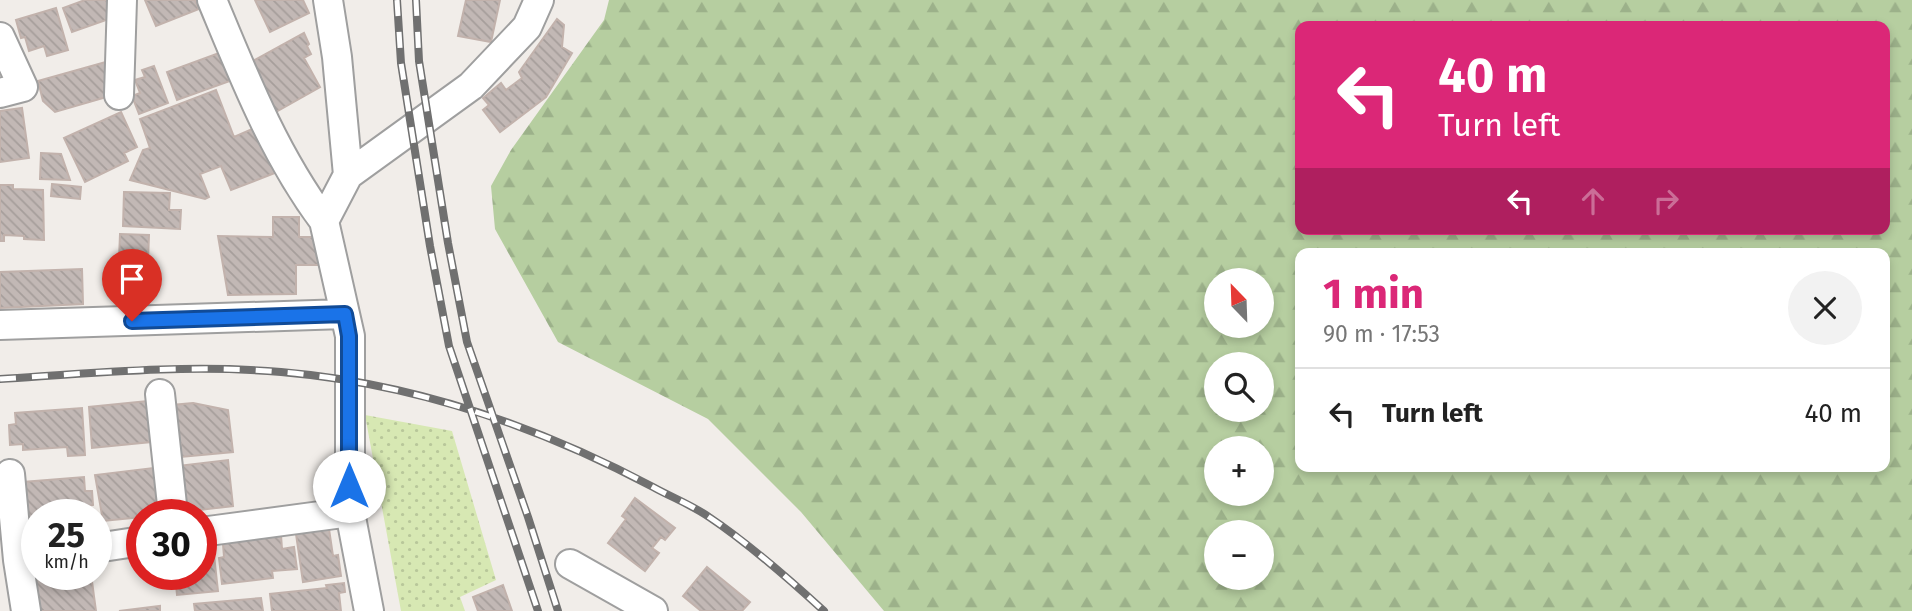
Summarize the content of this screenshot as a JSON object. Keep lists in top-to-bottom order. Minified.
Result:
{"north":"top left","page":{"turn":["40 m","Turn left"],"heading":["1 min","90 m · 17:53"],"map_buttons":["+","−"],"list":[{"name":"Turn left","value":"40 m"}],"speed":"25 km/h","limit":"30"}}
